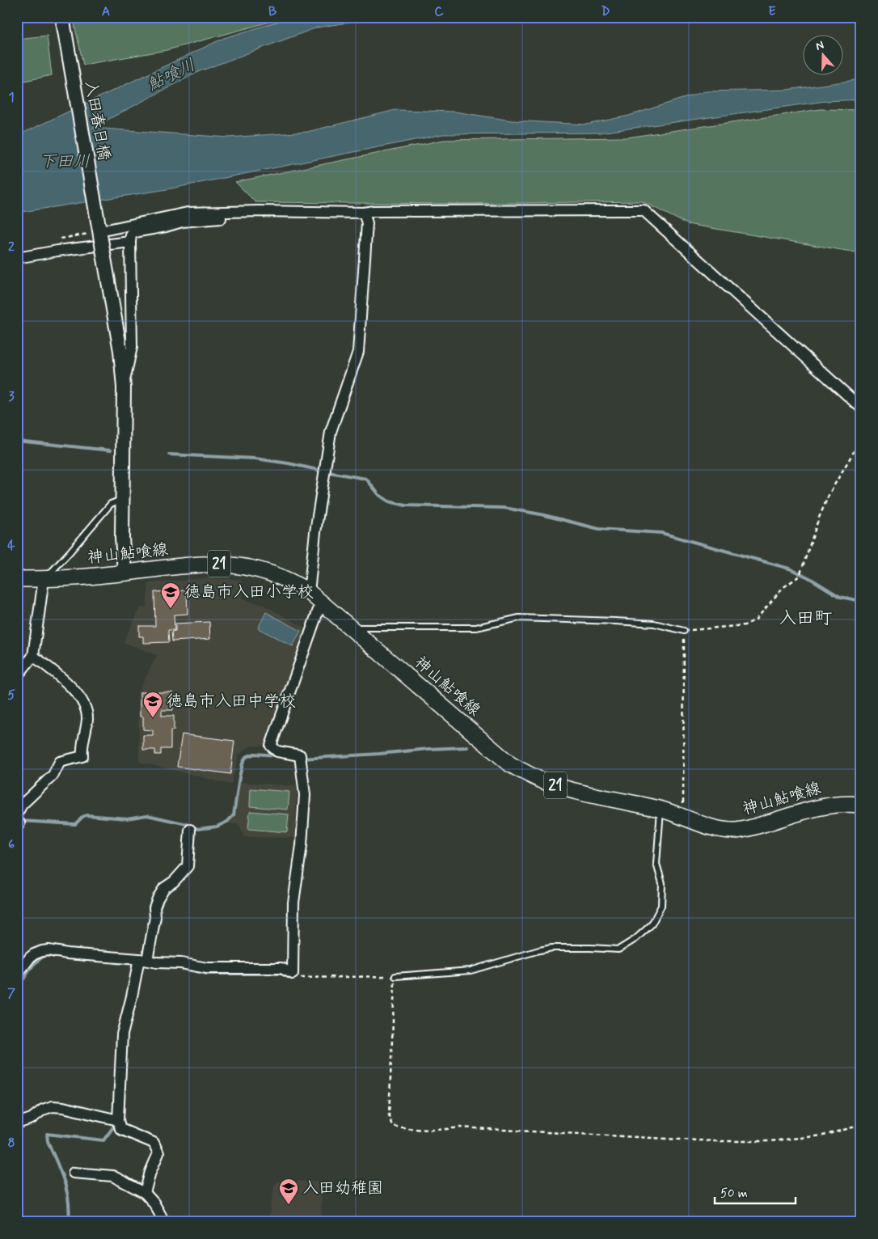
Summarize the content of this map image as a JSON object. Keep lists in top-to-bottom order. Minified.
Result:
{"streets":{"main road":["神山鮎喰線","21"],"street":["入田春日橋"]},"crossings":[["入田春日橋","神山鮎喰線"]],"districts":["入田町"],"water":["鮎喰川","下田川"],"places":{"school or university":["徳島市入田小学校","徳島市入田中学校","入田幼稚園"]},"scale_bar":"50 m","north":"top","grid":{"columns":["A","B","C","D","E"],"rows":["1","2","3","4","5","6","7","8"]}}
